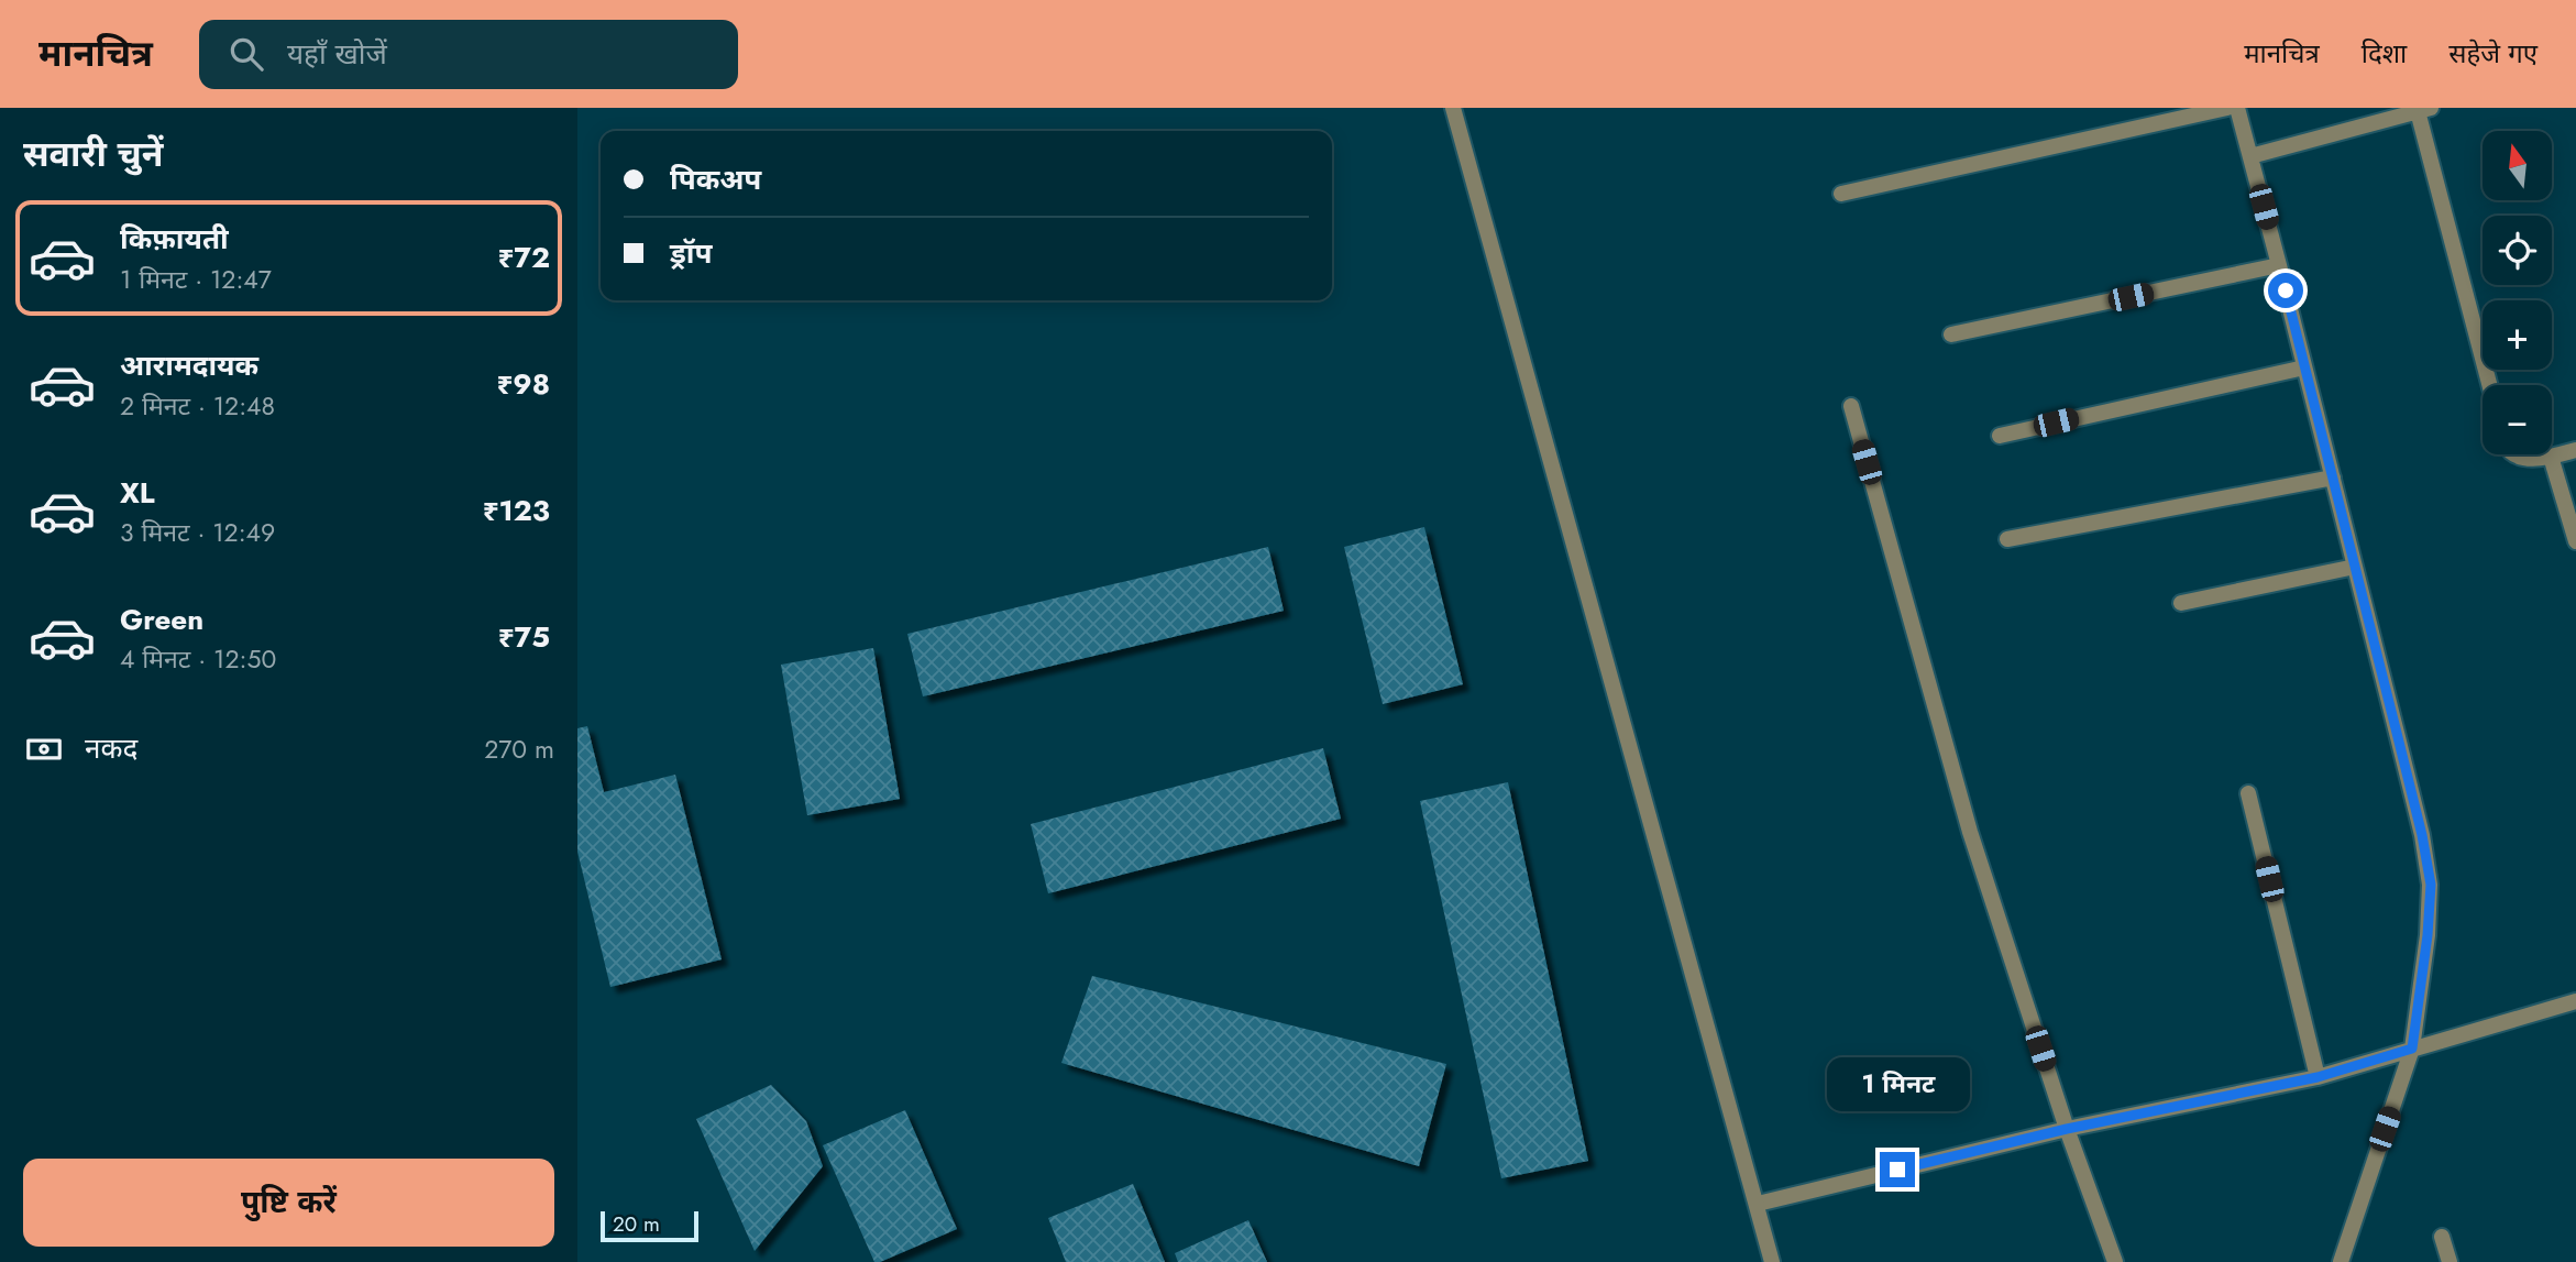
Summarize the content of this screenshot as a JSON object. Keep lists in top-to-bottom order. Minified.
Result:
{"scale_bar":"20 m","north":"top","page":{"header":"मानचित्र","search":"यहाँ खोजें","nav":["मानचित्र","दिशा","सहेजे गए"],"heading":"सवारी चुनें","map_buttons":["+","−"],"banner":["पिकअप","ड्रॉप"],"list":[{"name":"किफ़ायती","note":"1 मिनट · 12:47","value":"₹72"},{"name":"आरामदायक","note":"2 मिनट · 12:48","value":"₹98"},{"name":"XL","note":"3 मिनट · 12:49","value":"₹123"},{"name":"Green","note":"4 मिनट · 12:50","value":"₹75"}],"pay":["नकद","270 m"],"bubble":"1 मिनट","buttons":"पुष्टि करें","scale":"20 m"}}
